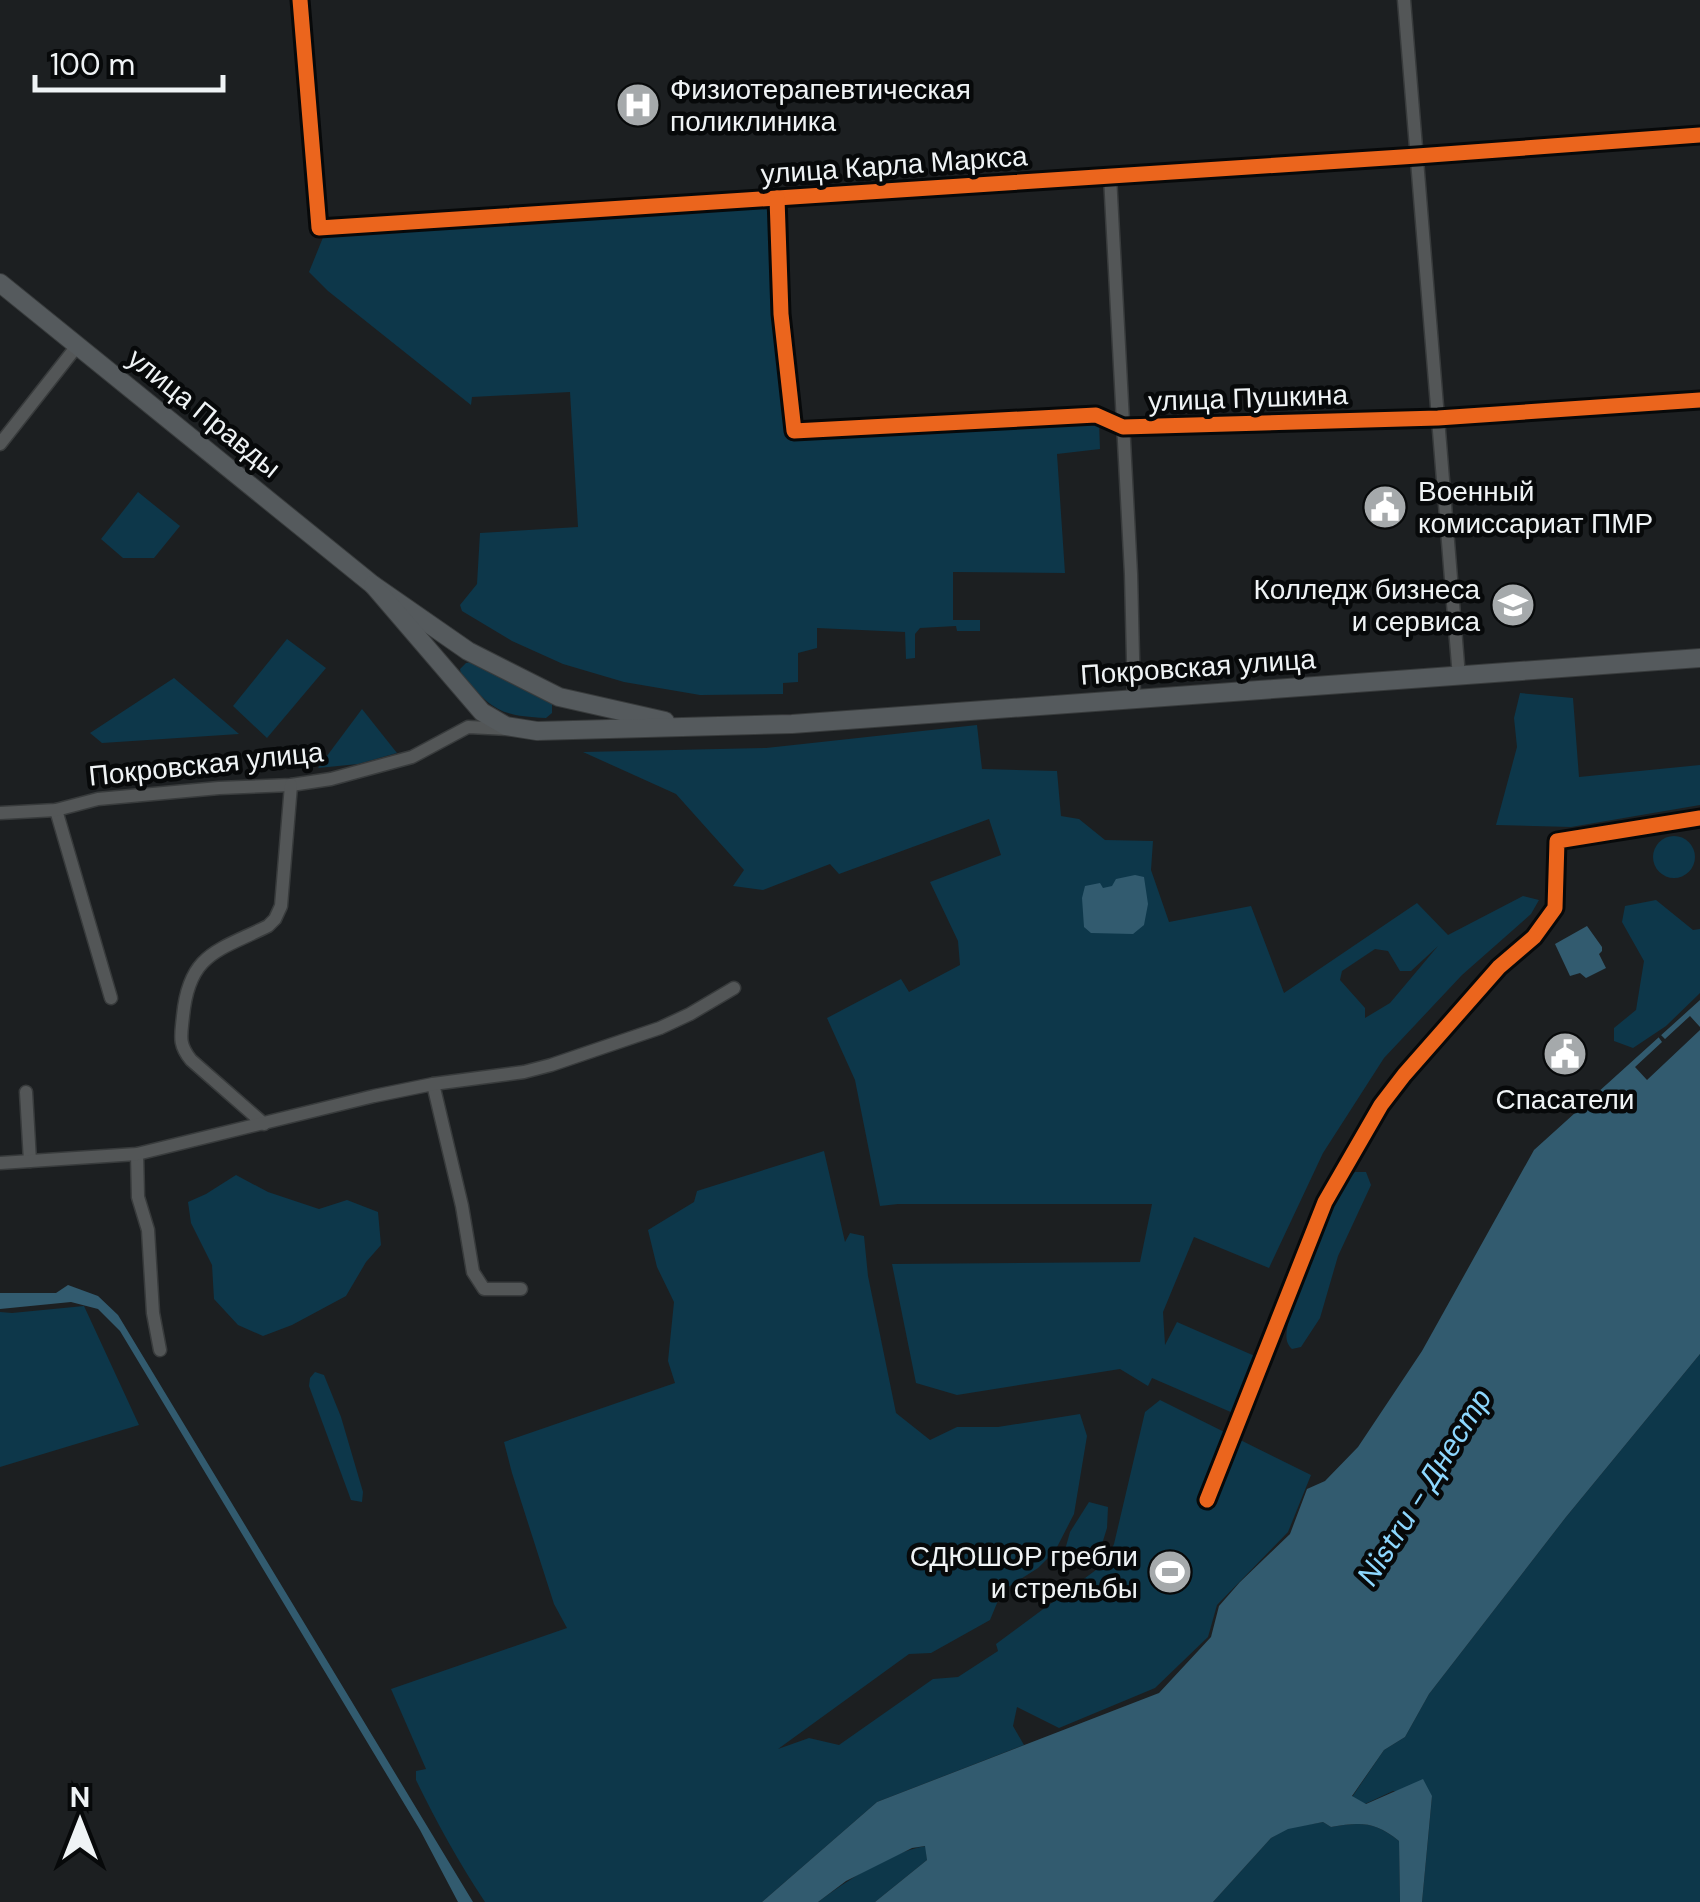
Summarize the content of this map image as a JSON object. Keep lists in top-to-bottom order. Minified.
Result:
{"streets":{"main road":["улица Правды","Покровская улица"],"street":["улица Карла Маркса","улица Пушкина"]},"crossings":[["улица Карла Маркса","улица Пушкина"],["улица Правды","Покровская улица"]],"water":["Nistru - Днестр"],"places":{"hospital":["Физиотерапевтическая поликлиника"],"public building":["Военный комиссариат ПМР","Спасатели"],"school or university":["Колледж бизнеса и сервиса"],"sports":["СДЮШОР гребли и стрельбы"]},"scale_bar":"100 m","north":"top"}
